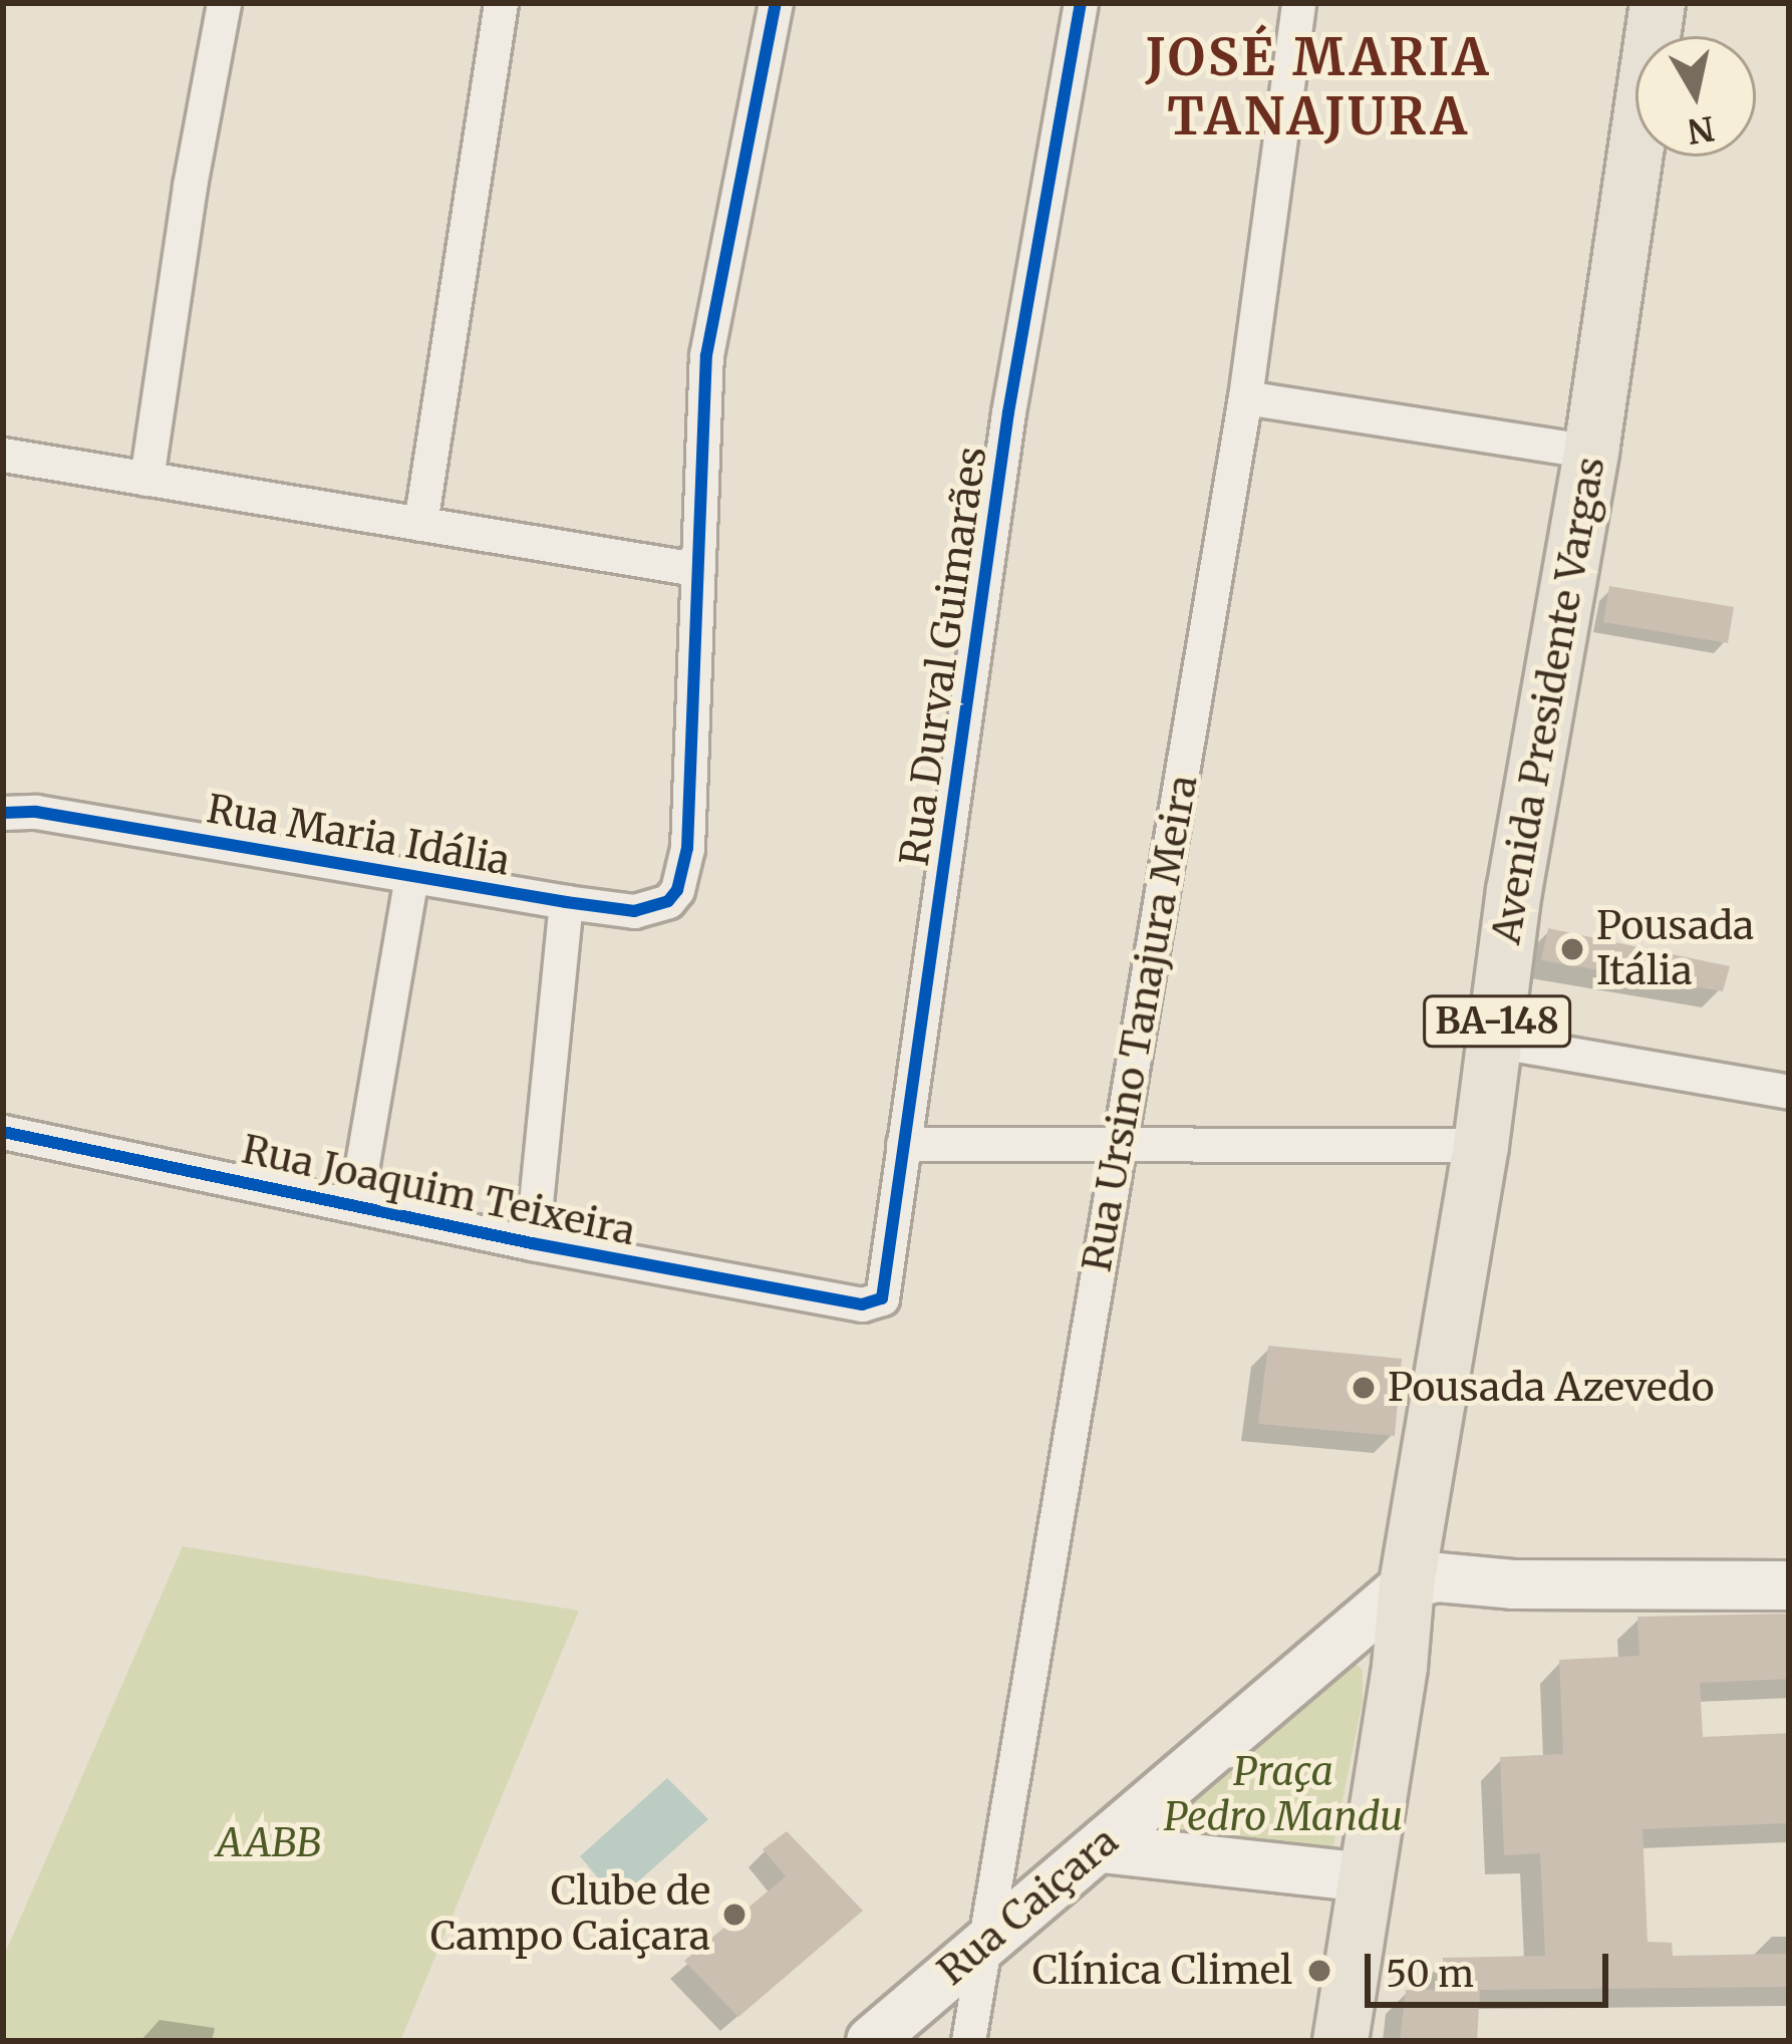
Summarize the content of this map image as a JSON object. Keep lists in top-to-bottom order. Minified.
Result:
{"streets":{"main road":["Avenida Presidente Vargas","BA-148"],"street":["Rua Durval Guimarães","Rua Maria Idália","Rua Ursino Tanajura Meira","Rua Joaquim Teixeira","Rua Caiçara"]},"crossings":[["Rua Durval Guimarães","Rua Joaquim Teixeira"],["Avenida Presidente Vargas","Rua Caiçara"],["Rua Ursino Tanajura Meira","Rua Caiçara"]],"districts":["JOSÉ MARIA TANAJURA"],"parks":["Praça Pedro Mandu","AABB"],"places":["Pousada Itália","Pousada Azevedo","Clube de Campo Caiçara","Clínica Climel"],"scale_bar":"50 m","north":"bottom"}
